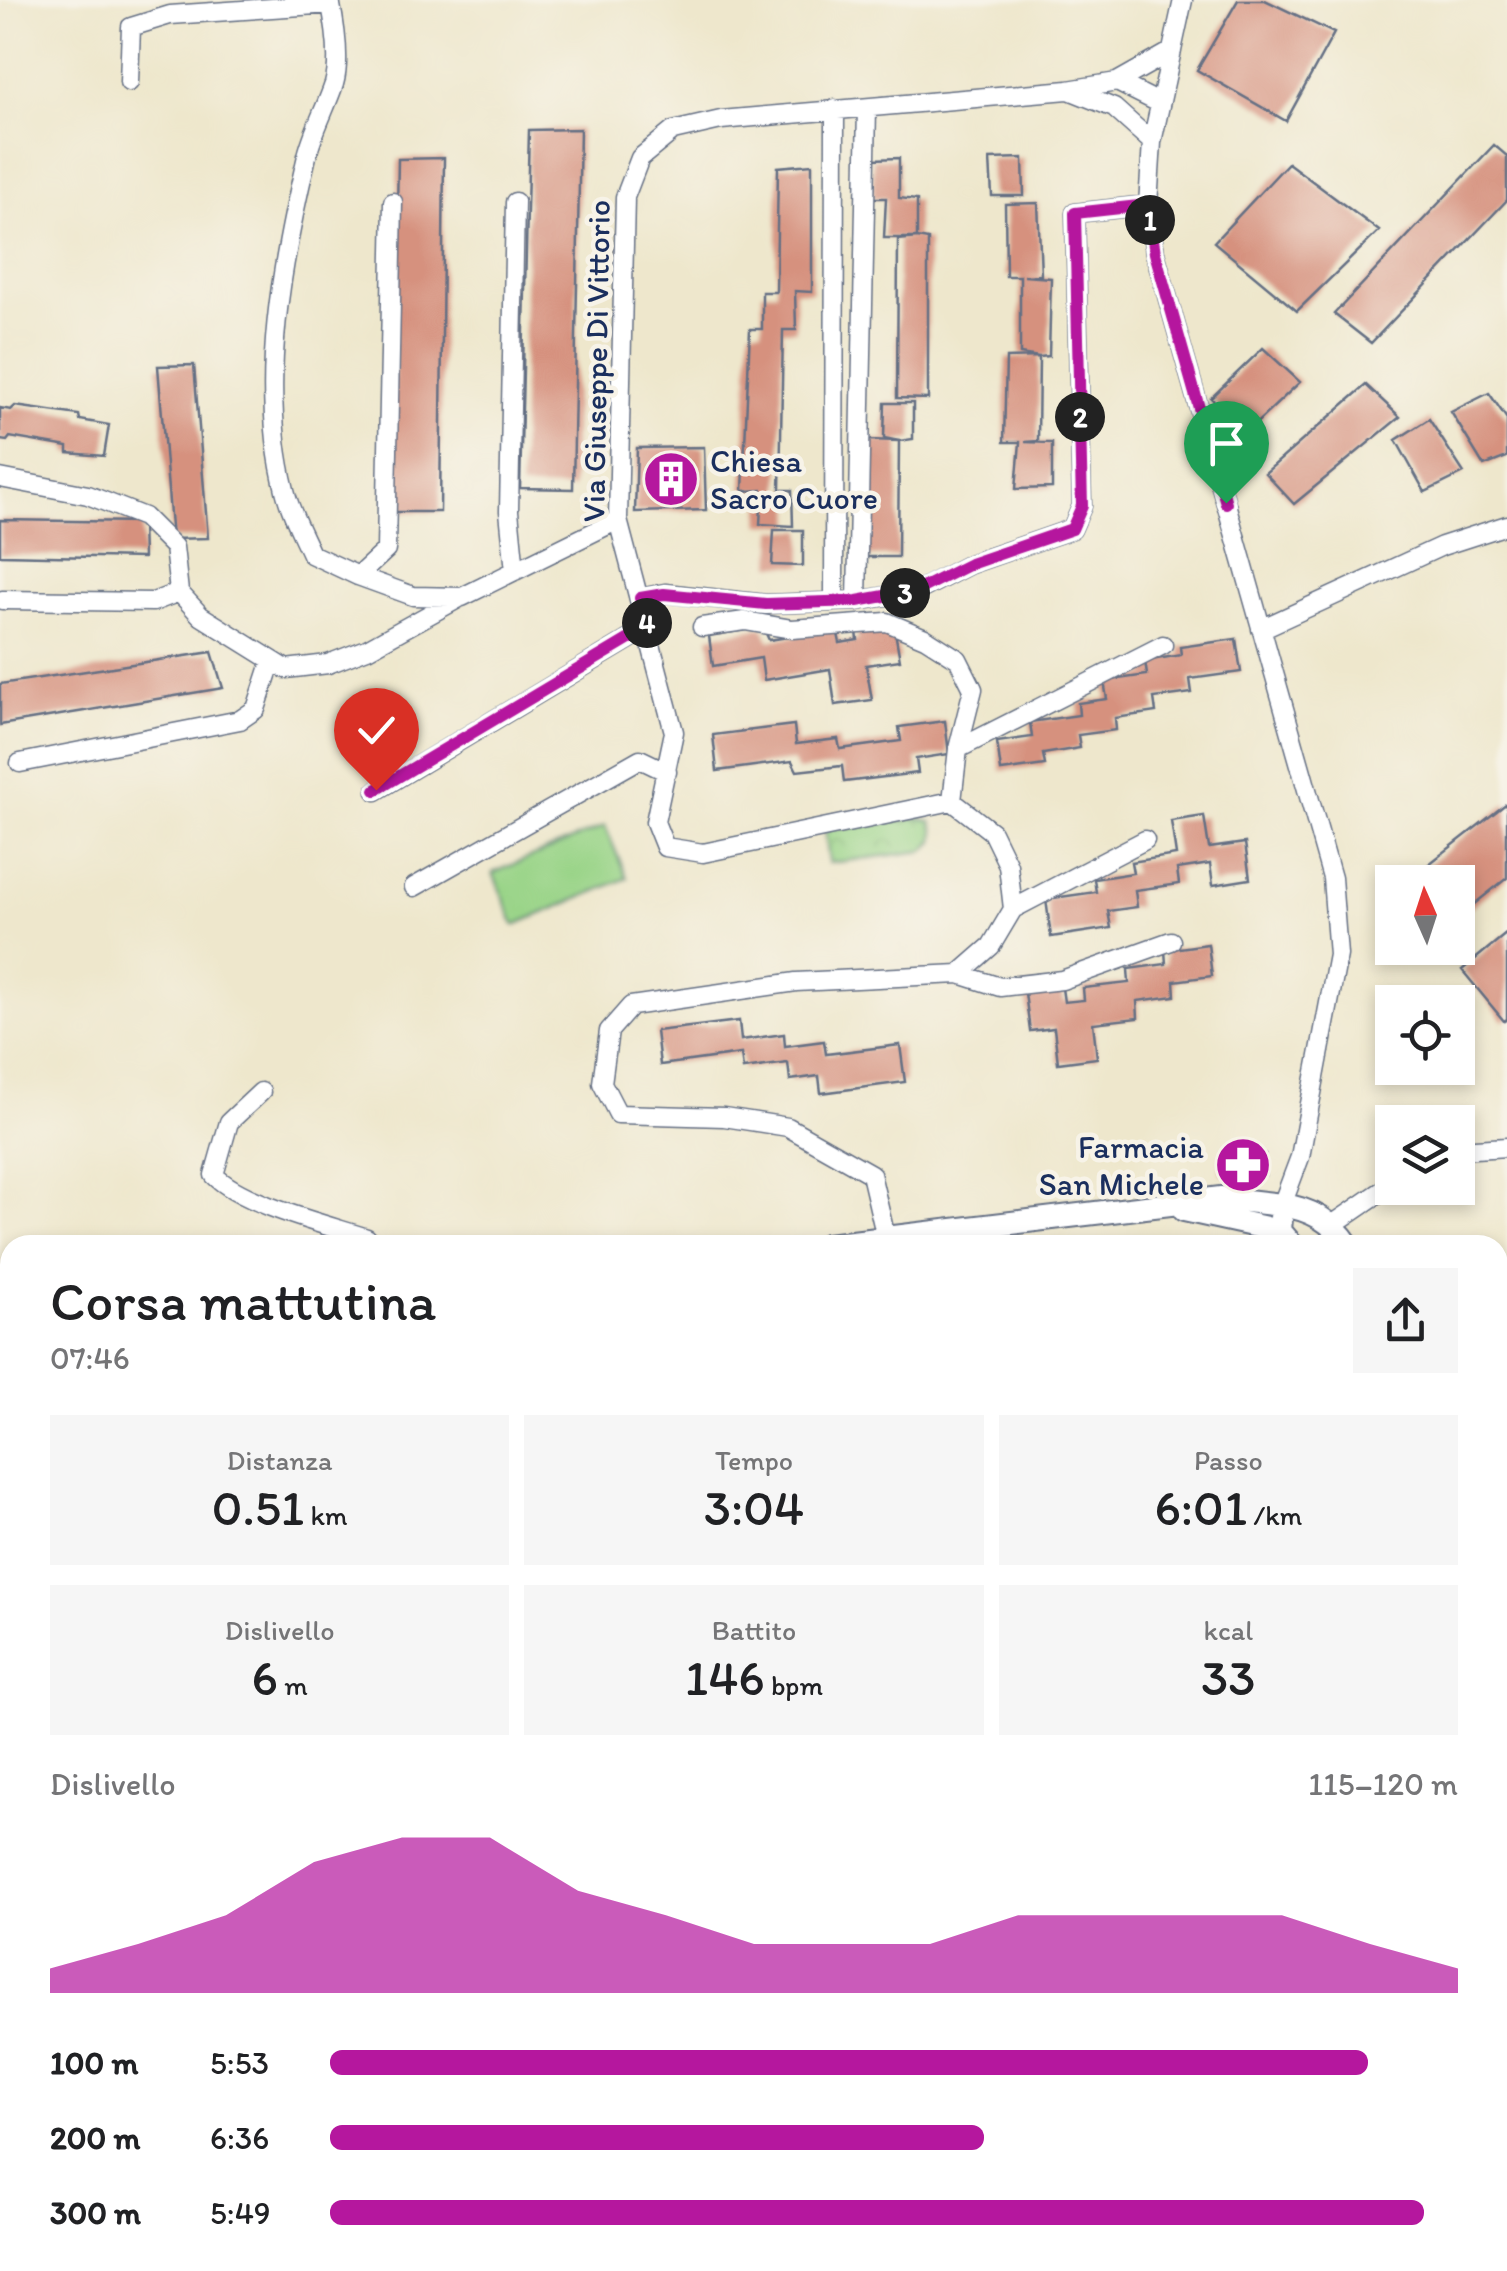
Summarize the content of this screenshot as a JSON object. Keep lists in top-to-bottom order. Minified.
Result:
{"streets":{"street":["Via Giuseppe Di Vittorio"]},"places":{"building":["Chiesa Sacro Cuore"],"pharmacy":["Farmacia San Michele"]},"north":"top","page":{"pins":["1","2","3","4"],"heading":["Corsa mattutina","07:46"],"stats":[["Distanza","0.51 km"],["Tempo","3:04"],["Passo","6:01 /km"],["Dislivello","6 m"],["Battito","146 bpm"],["kcal","33"]],"chart":["Dislivello","115–120 m"],"list":[{"name":"100 m","note":"5:53"},{"name":"200 m","note":"6:36"},{"name":"300 m","note":"5:49"}]}}
